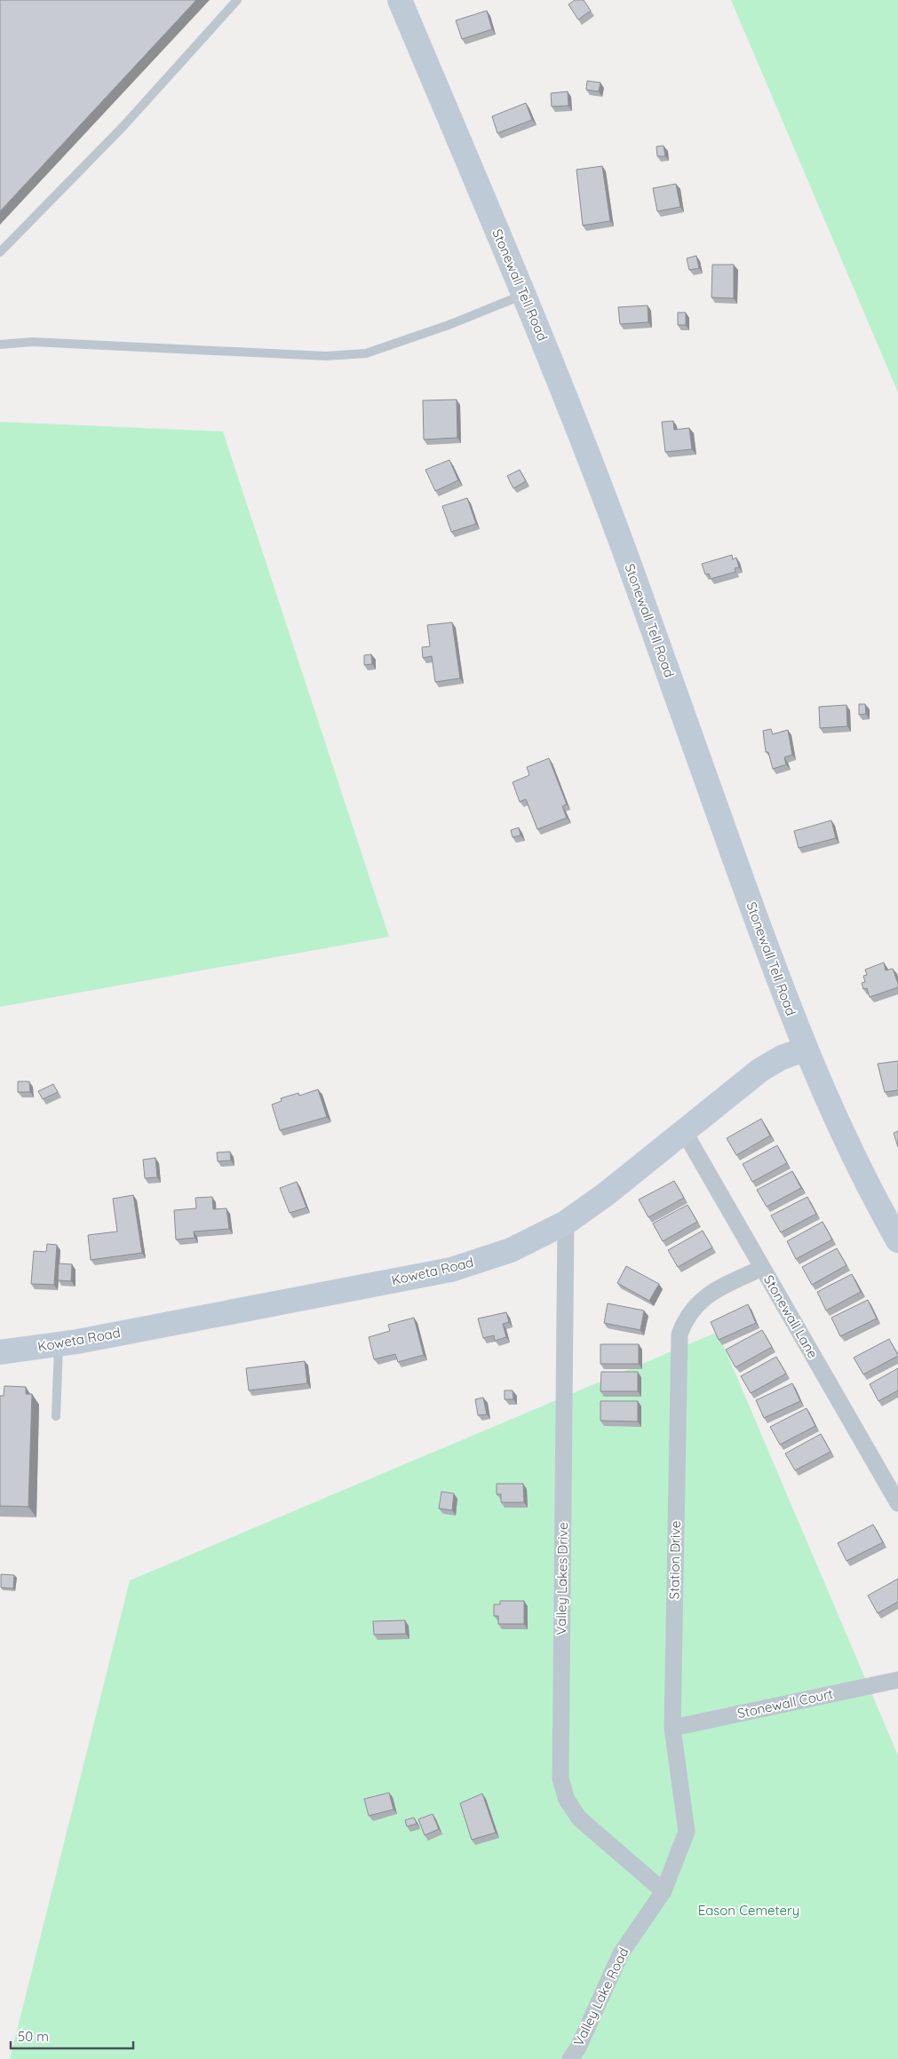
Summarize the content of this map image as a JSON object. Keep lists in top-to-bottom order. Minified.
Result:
{"streets":{"street":["Stonewall Tell Road","Koweta Road","Stonewall Lane","Station Drive","Valley Lakes Drive","Stonewall Court","Valley Lake Road"]},"crossings":[["Stonewall Tell Road","Koweta Road"],["Koweta Road","Stonewall Lane"],["Koweta Road","Valley Lakes Drive"],["Stonewall Lane","Station Drive"],["Station Drive","Valley Lakes Drive"],["Station Drive","Stonewall Court"],["Station Drive","Valley Lake Road"],["Valley Lakes Drive","Valley Lake Road"]],"parks":["Eason Cemetery"],"scale_bar":"50 m"}
